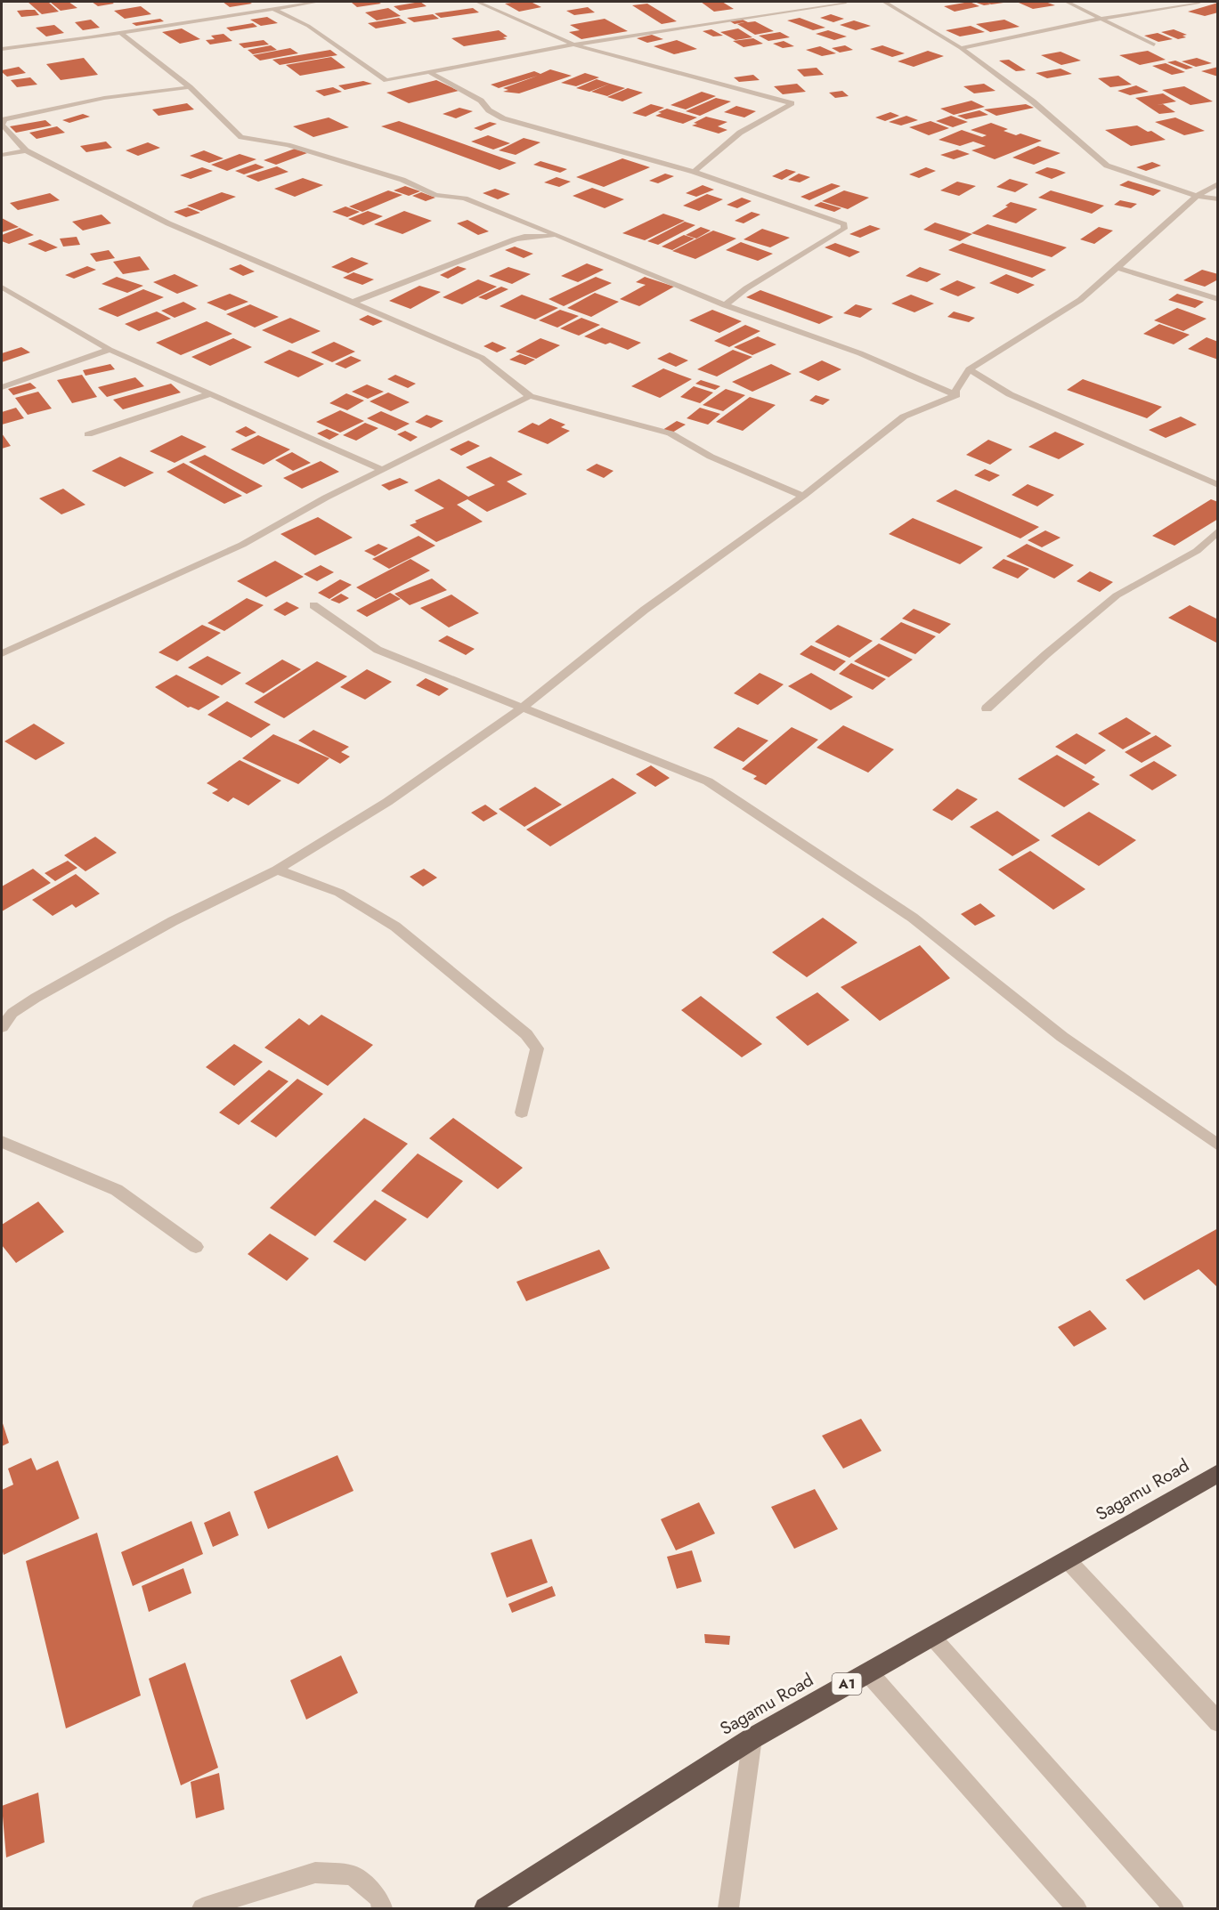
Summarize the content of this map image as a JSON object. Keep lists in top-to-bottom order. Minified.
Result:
{"streets":{"highway":["Sagamu Road","A1"]}}
